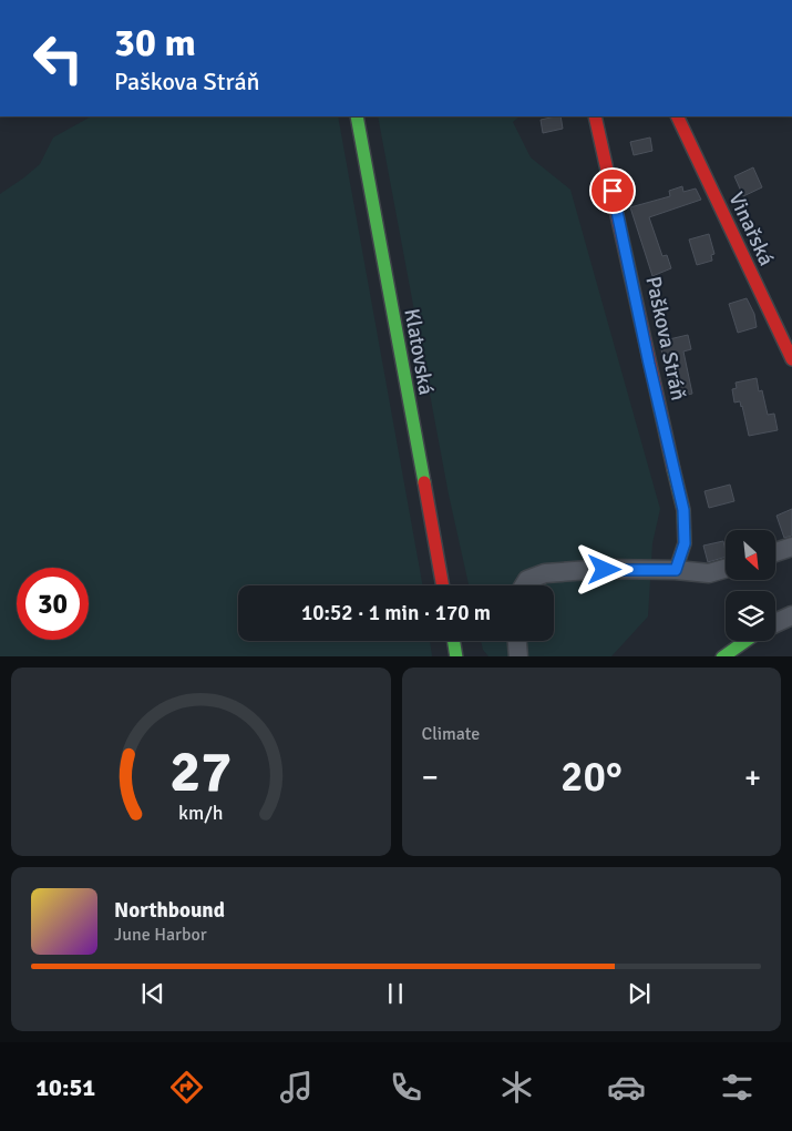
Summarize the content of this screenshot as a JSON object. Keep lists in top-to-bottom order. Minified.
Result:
{"streets":{"street":["Vinařská","Paškova Stráň","Klatovská"]},"north":"bottom right","page":{"turn":["30 m","Paškova Stráň"],"limit":"30","trip":"10:52 · 1 min · 170 m","tile":"Climate","heat":["−","20°","+"],"song":["Northbound","June Harbor"],"tabs":"10:51","gauge":["27","km/h"]}}
